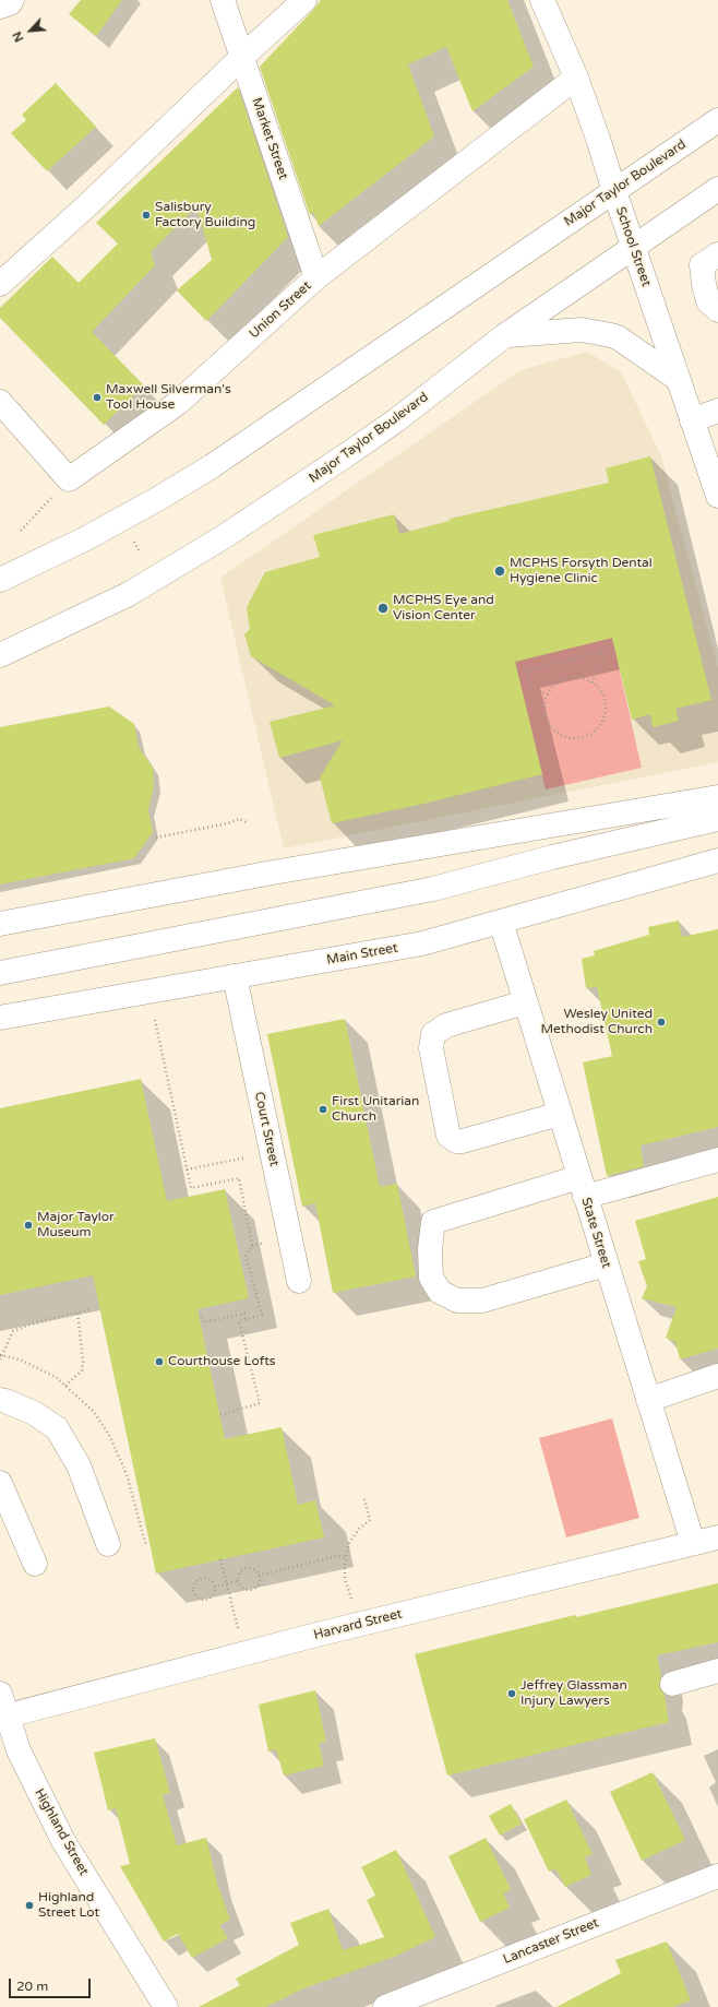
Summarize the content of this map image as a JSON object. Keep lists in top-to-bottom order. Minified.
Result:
{"streets":{"main road":["Market Street","Major Taylor Boulevard","School Street","Union Street","Main Street","Court Street","State Street","Harvard Street","Highland Street","Lancaster Street"]},"crossings":[["Market Street","Union Street"],["Major Taylor Boulevard","School Street"],["School Street","Union Street"],["Main Street","Court Street"],["Main Street","State Street"],["State Street","Harvard Street"],["Harvard Street","Highland Street"]],"places":["Salisbury Factory Building","Maxwell Silverman's Tool House","MCPHS Forsyth Dental Hygiene Clinic","MCPHS Eye and Vision Center","Wesley United Methodist Church","First Unitarian Church","Major Taylor Museum","Courthouse Lofts","Jeffrey Glassman Injury Lawyers","Highland Street Lot"],"scale_bar":"20 m","north":"bottom left"}
